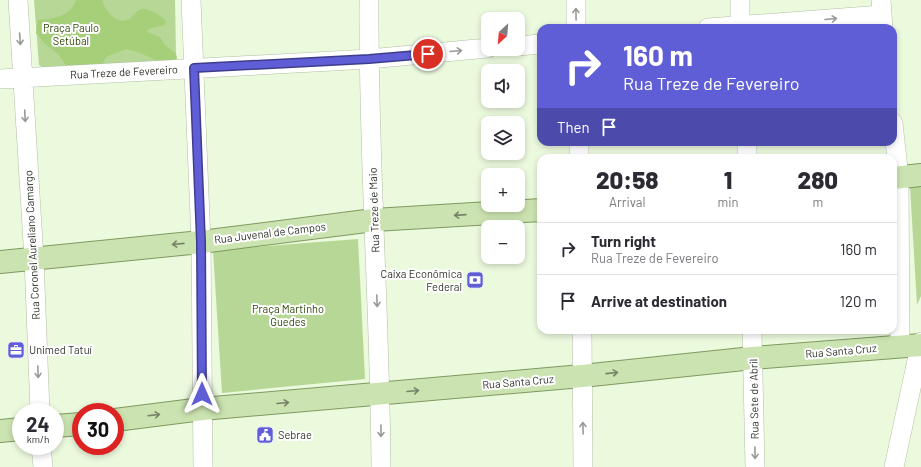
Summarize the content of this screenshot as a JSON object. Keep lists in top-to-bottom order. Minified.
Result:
{"streets":{"main road":["Rua Juvenal de Campos","Rua Santa Cruz"],"street":["Rua Treze de Fevereiro","Rua Treze de Maio","Rua Coronel Aureliano Camargo","Rua Sete de Abril"]},"crossings":[["Rua Treze de Fevereiro","Rua Treze de Maio"],["Rua Treze de Fevereiro","Rua Coronel Aureliano Camargo"],["Rua Treze de Maio","Rua Juvenal de Campos"],["Rua Treze de Maio","Rua Santa Cruz"],["Rua Juvenal de Campos","Rua Coronel Aureliano Camargo"],["Rua Santa Cruz","Rua Sete de Abril"]],"one_way":["Rua Treze de Maio","Rua Juvenal de Campos","Rua Santa Cruz"],"parks":["Praça Paulo Setúbal","Praça Martinho Guedes"],"places":{"bank":["Caixa Econômica Federal"],"office":["Unimed Tatuí"],"public building":["Sebrae"]},"north":"bottom left","page":{"map_buttons":["+","−"],"turn":["160 m","Rua Treze de Fevereiro"],"then":"Then","eta":["20:58","Arrival","1","min","280","m"],"list":[{"name":"Turn right","note":"Rua Treze de Fevereiro","value":"160 m"},{"name":"Arrive at destination","value":"120 m"}],"speed":"24 km/h","limit":"30"}}
